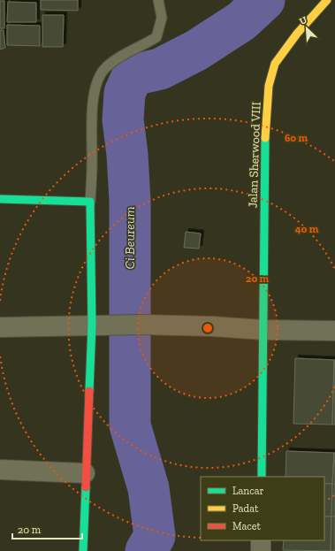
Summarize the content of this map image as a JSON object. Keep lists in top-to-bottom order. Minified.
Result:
{"streets":{"street":["Jalan Sherwood VIII"]},"water":["Ci Beureum"],"legend":["Lancar","Padat","Macet"],"scale_bar":"20 m","north":"top left","rings":["60 m","40 m","20 m"]}
